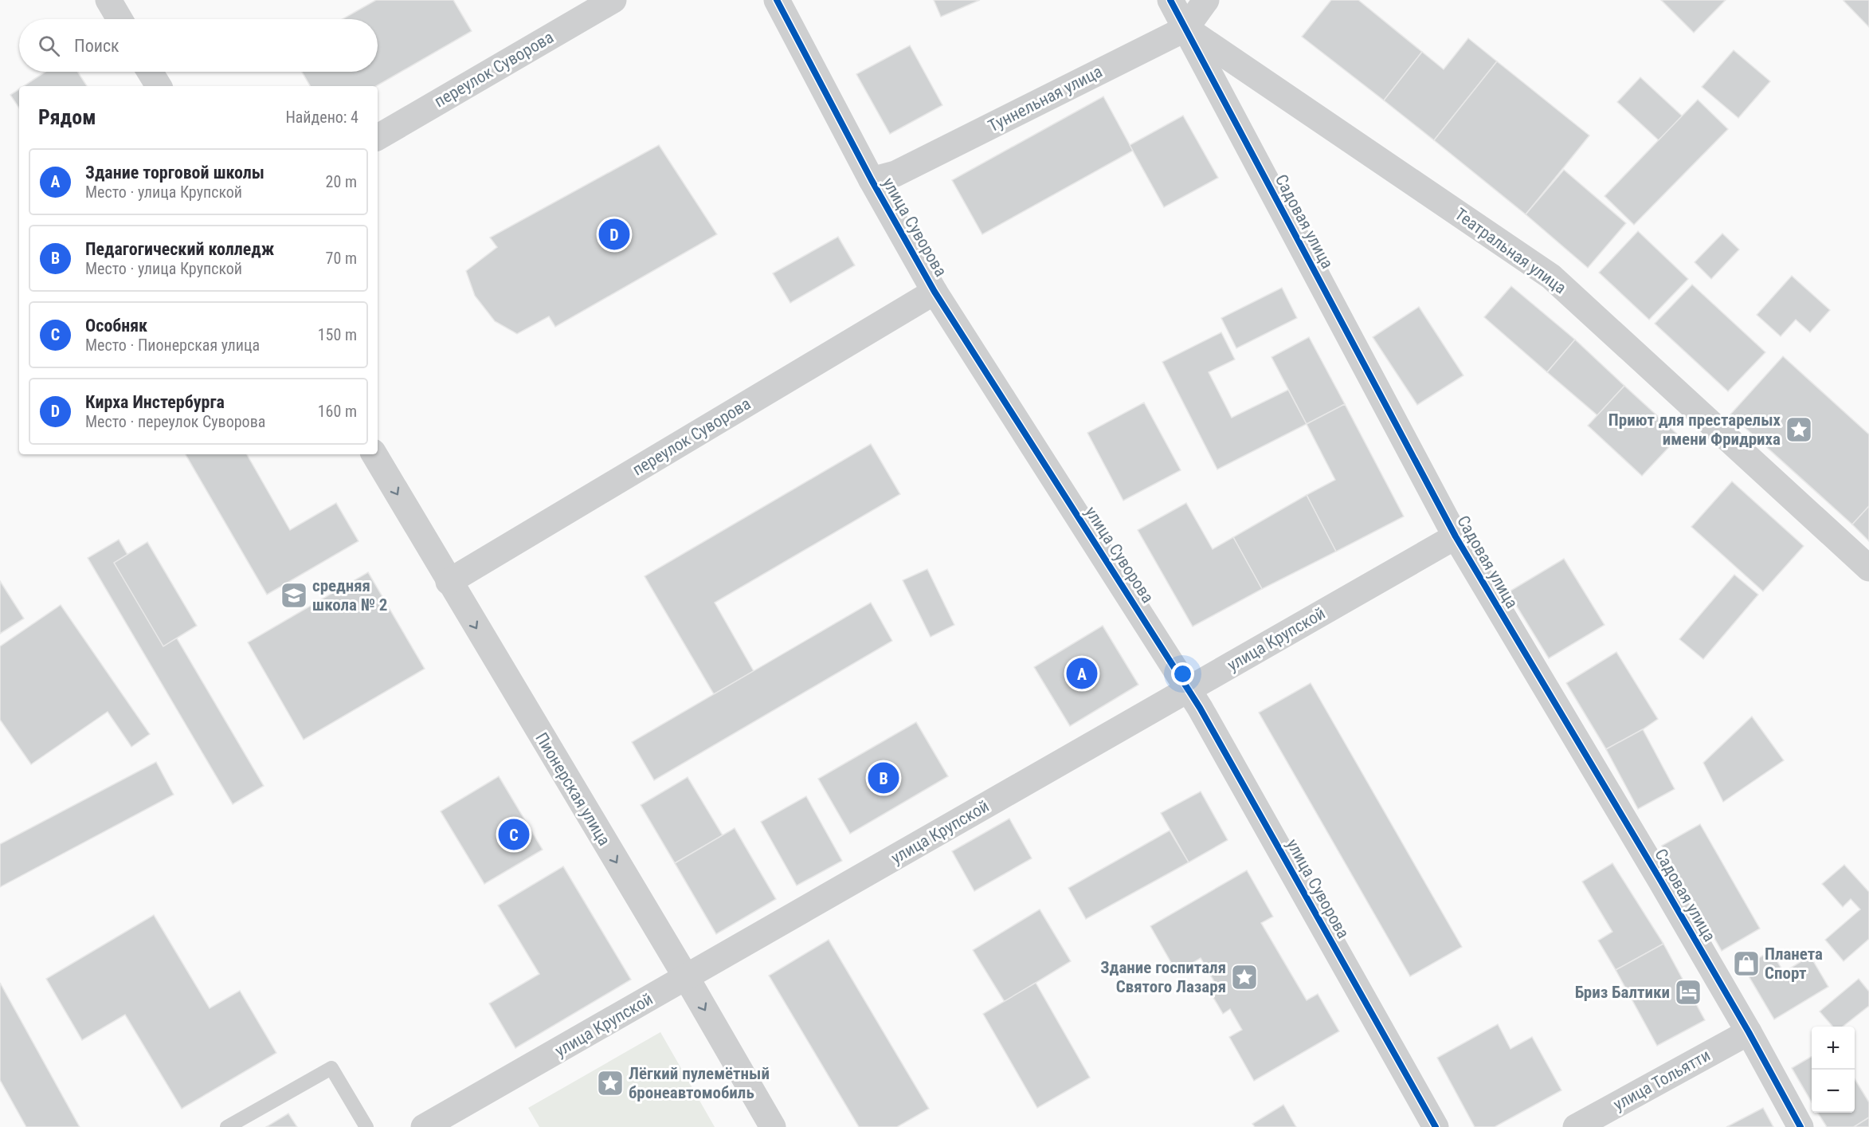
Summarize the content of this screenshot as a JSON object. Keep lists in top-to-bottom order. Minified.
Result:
{"streets":{"street":["переулок Суворова","Туннельная улица","Садовая улица","улица Суворова","Театральная улица","улица Крупской","Пионерская улица","улица Тольятти"]},"crossings":[["переулок Суворова","улица Суворова"],["переулок Суворова","Пионерская улица"],["Туннельная улица","Садовая улица"],["Туннельная улица","улица Суворова"],["Туннельная улица","Театральная улица"],["Садовая улица","Театральная улица"],["Садовая улица","улица Крупской"],["Садовая улица","улица Тольятти"],["улица Суворова","улица Крупской"],["улица Крупской","Пионерская улица"]],"one_way":["Пионерская улица"],"places":{"place":["Приют для престарелых имени Фридриха","Здание госпиталя Святого Лазаря","Лёгкий пулемётный бронеавтомобиль"],"school or university":["средняя школа № 2"],"shop":["Планета Спорт"],"hotel":["Бриз Балтики"]},"page":{"search":"Поиск","heading":["Рядом","Найдено: 4"],"list":[{"mark":"A","name":"Здание торговой школы","note":"Место · улица Крупской","value":"20 m"},{"mark":"B","name":"Педагогический колледж","note":"Место · улица Крупской","value":"70 m"},{"mark":"C","name":"Особняк","note":"Место · Пионерская улица","value":"150 m"},{"mark":"D","name":"Кирха Инстербурга","note":"Место · переулок Суворова","value":"160 m"}],"pins":["D","A","B","C"],"map_buttons":["+","−"]}}
